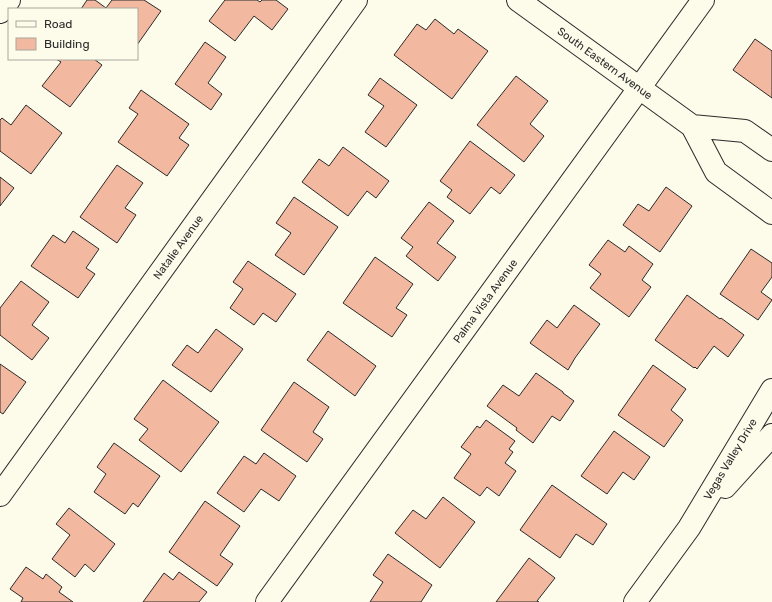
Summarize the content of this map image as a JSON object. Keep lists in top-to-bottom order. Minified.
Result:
{"streets":{"street":["South Eastern Avenue","Natalie Avenue","Palma Vista Avenue","Vegas Valley Drive"]},"crossings":[["South Eastern Avenue","Palma Vista Avenue"]],"legend":["Road","Building"]}
